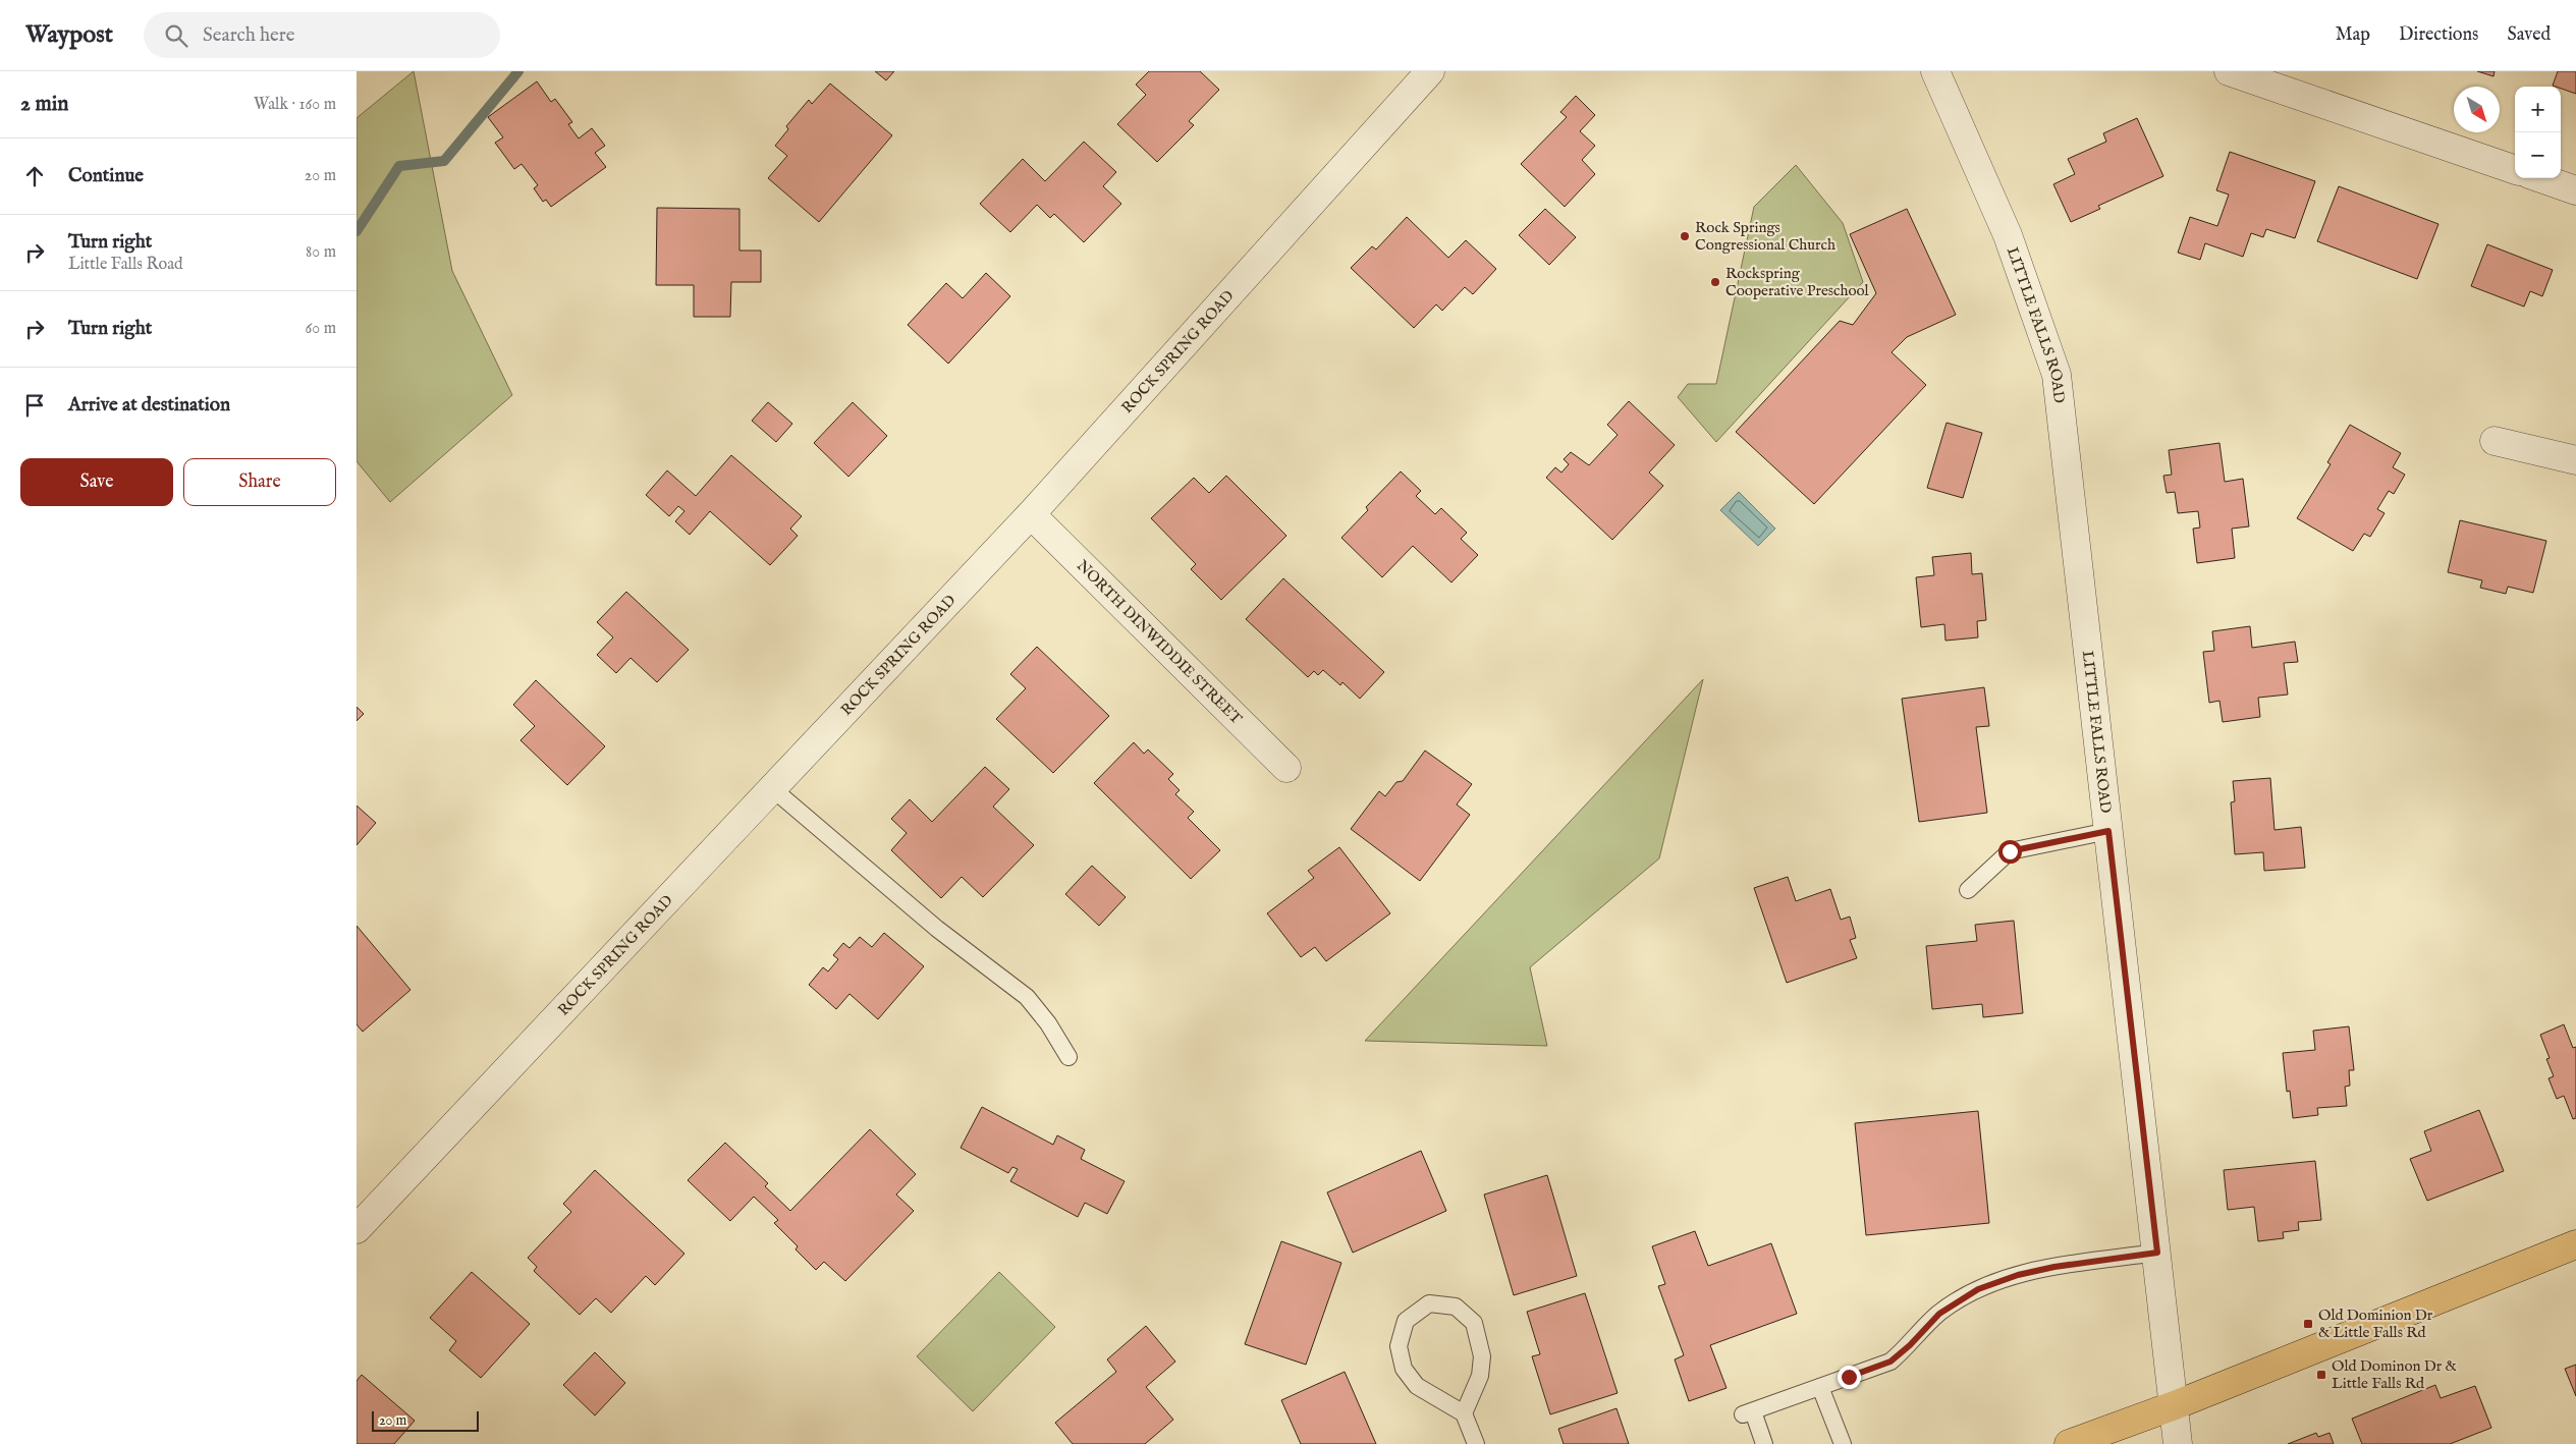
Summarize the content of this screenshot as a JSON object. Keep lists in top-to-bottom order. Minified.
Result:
{"streets":{"street":["LITTLE FALLS ROAD","ROCK SPRING ROAD","NORTH DINWIDDIE STREET"]},"crossings":[["ROCK SPRING ROAD","NORTH DINWIDDIE STREET"]],"places":{"other":["Rock Springs Congressional Church","Rockspring Cooperative Preschool"],"transit":["Old Dominion Dr & Little Falls Rd","Old Dominon Dr & Little Falls Rd"]},"scale_bar":"20 m","north":"bottom right","page":{"header":"Waypost","search":"Search here","nav":["Map","Directions","Saved"],"heading":["2 min","Walk · 160 m"],"map_buttons":["+","−"],"list":[["Continue","20 m"],["Turn right","Little Falls Road","80 m"],["Turn right","60 m"],"Arrive at destination"],"buttons":["Save","Share"],"scale":"20 m"}}
